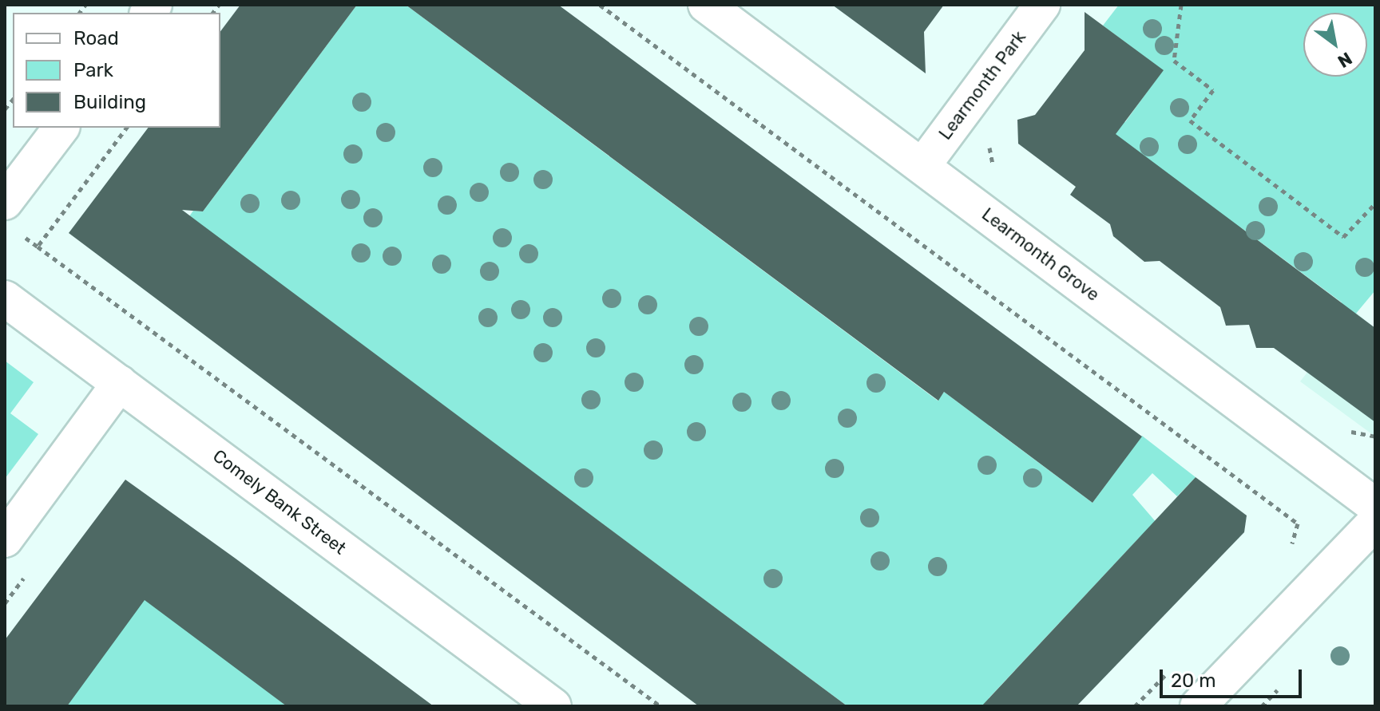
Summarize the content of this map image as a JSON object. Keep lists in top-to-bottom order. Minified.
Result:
{"streets":{"street":["Learmonth Park","Learmonth Grove","Comely Bank Street"]},"crossings":[["Learmonth Park","Learmonth Grove"]],"legend":["Road","Park","Building"],"scale_bar":"20 m","north":"bottom right"}
